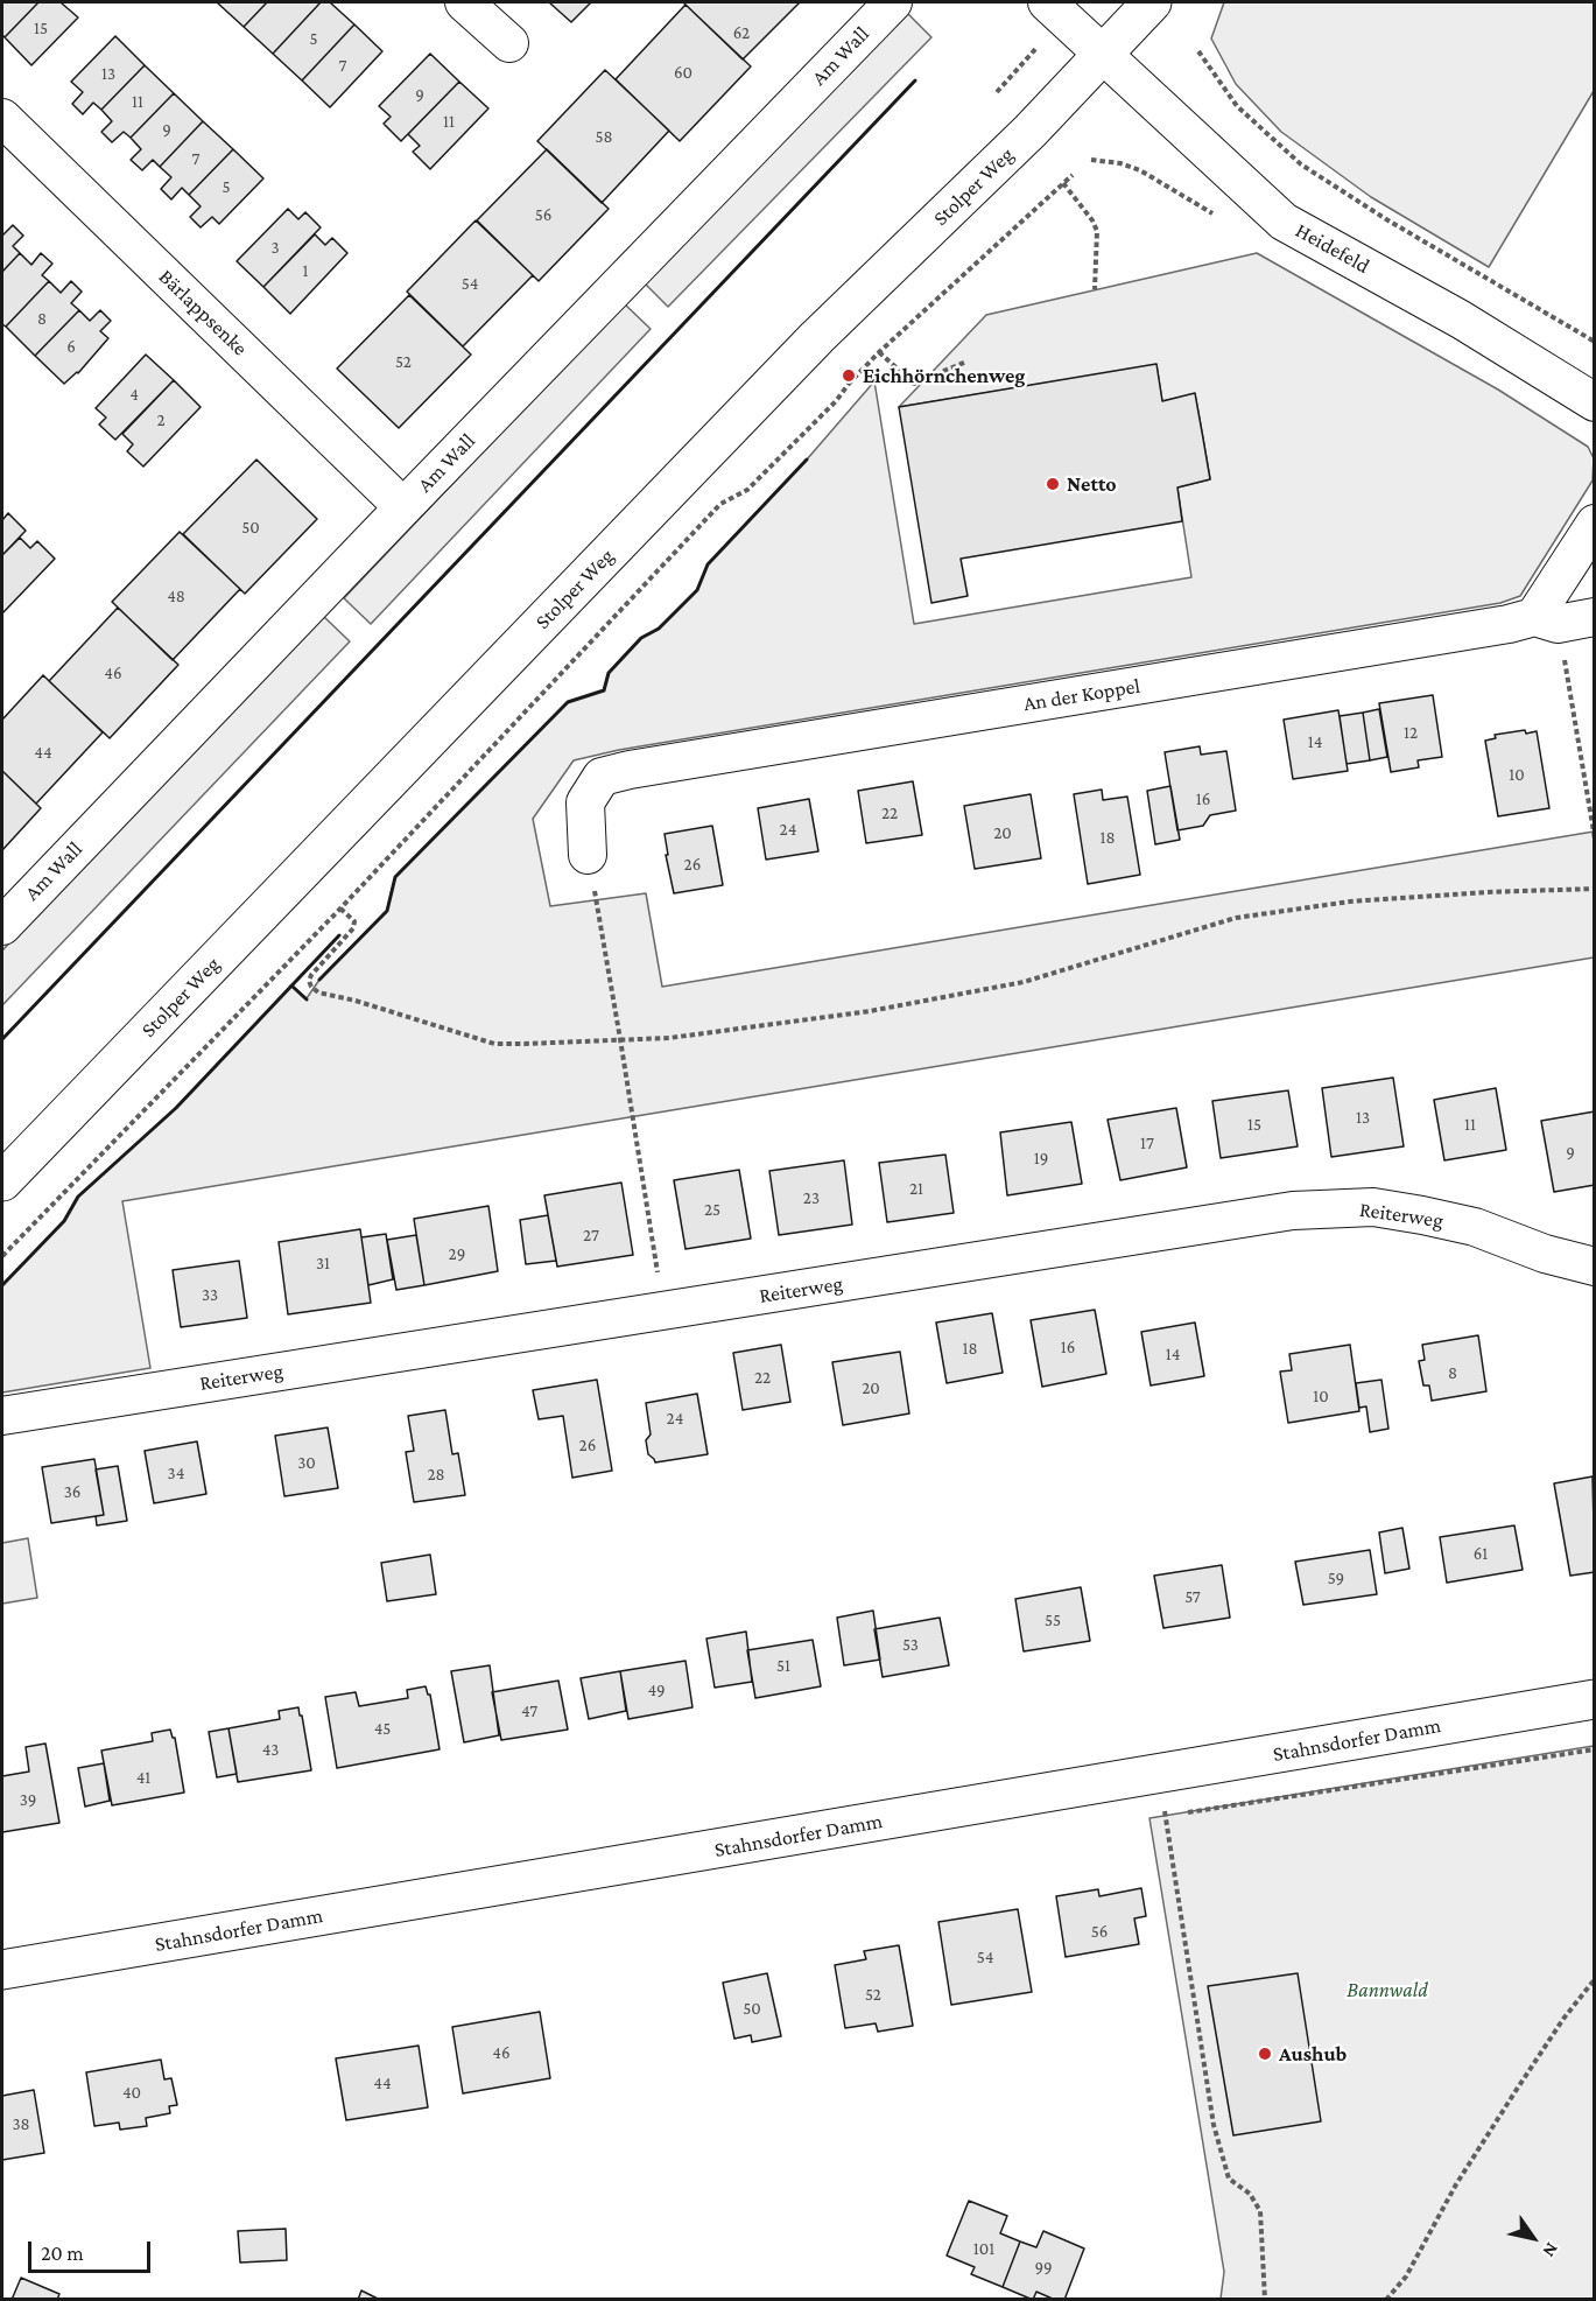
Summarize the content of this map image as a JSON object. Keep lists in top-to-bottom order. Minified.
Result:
{"streets":{"street":["Am Wall","Stolper Weg","Heidefeld","Bärlappsenke","An der Koppel","Reiterweg","Stahnsdorfer Damm"]},"crossings":[["Am Wall","Bärlappsenke"],["Stolper Weg","Heidefeld"]],"parks":["Bannwald"],"places":["Eichhörnchenweg","Netto","Aushub"],"house_numbers":["15","62","5","7","60","13","9","11","11","9","58","7","5","56","3","1","54","8","6","52","4","2","50","48","46","12","14","44","10","16","22","24","20","18","26","13","15","11","17","9","19","21","23","25","27","29","31","33","16","18","14","8","22","20","10","24","26","30","34","28","36","61","59","57","55","53","51","49","47","45","43","41","39","56","54","52","50","46","44","40","38","101","99"],"scale_bar":"20 m","north":"bottom right"}
